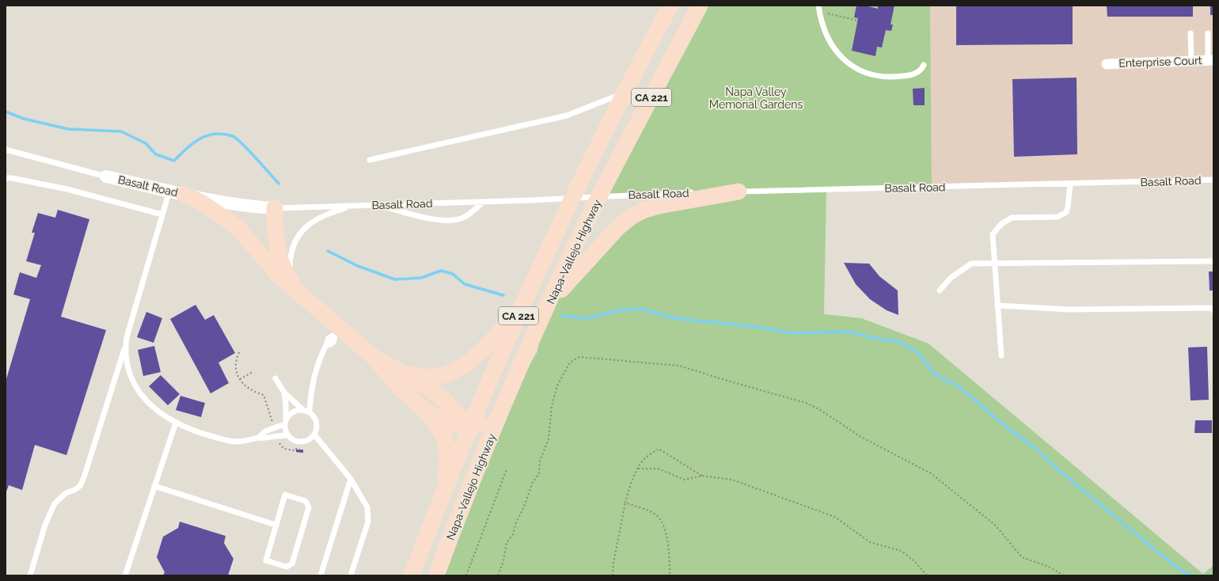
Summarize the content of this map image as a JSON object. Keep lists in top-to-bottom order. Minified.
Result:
{"streets":{"main road":["CA 221","Napa-Vallejo Highway"],"street":["Enterprise Court","Basalt Road"]},"parks":["Napa Valley Memorial Gardens"]}
